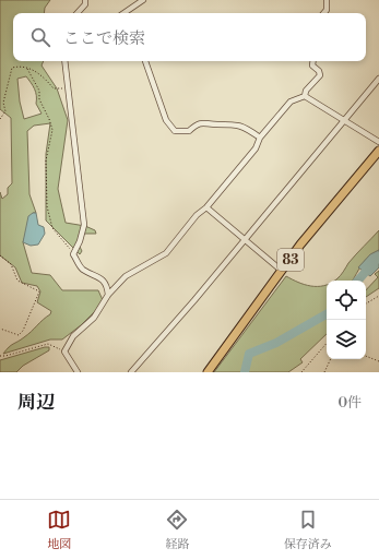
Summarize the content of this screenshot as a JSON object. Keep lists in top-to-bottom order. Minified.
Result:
{"streets":{"main road":["83"]},"page":{"search":"ここで検索","heading":["周辺","0件"],"nav":["地図","経路","保存済み"]}}
